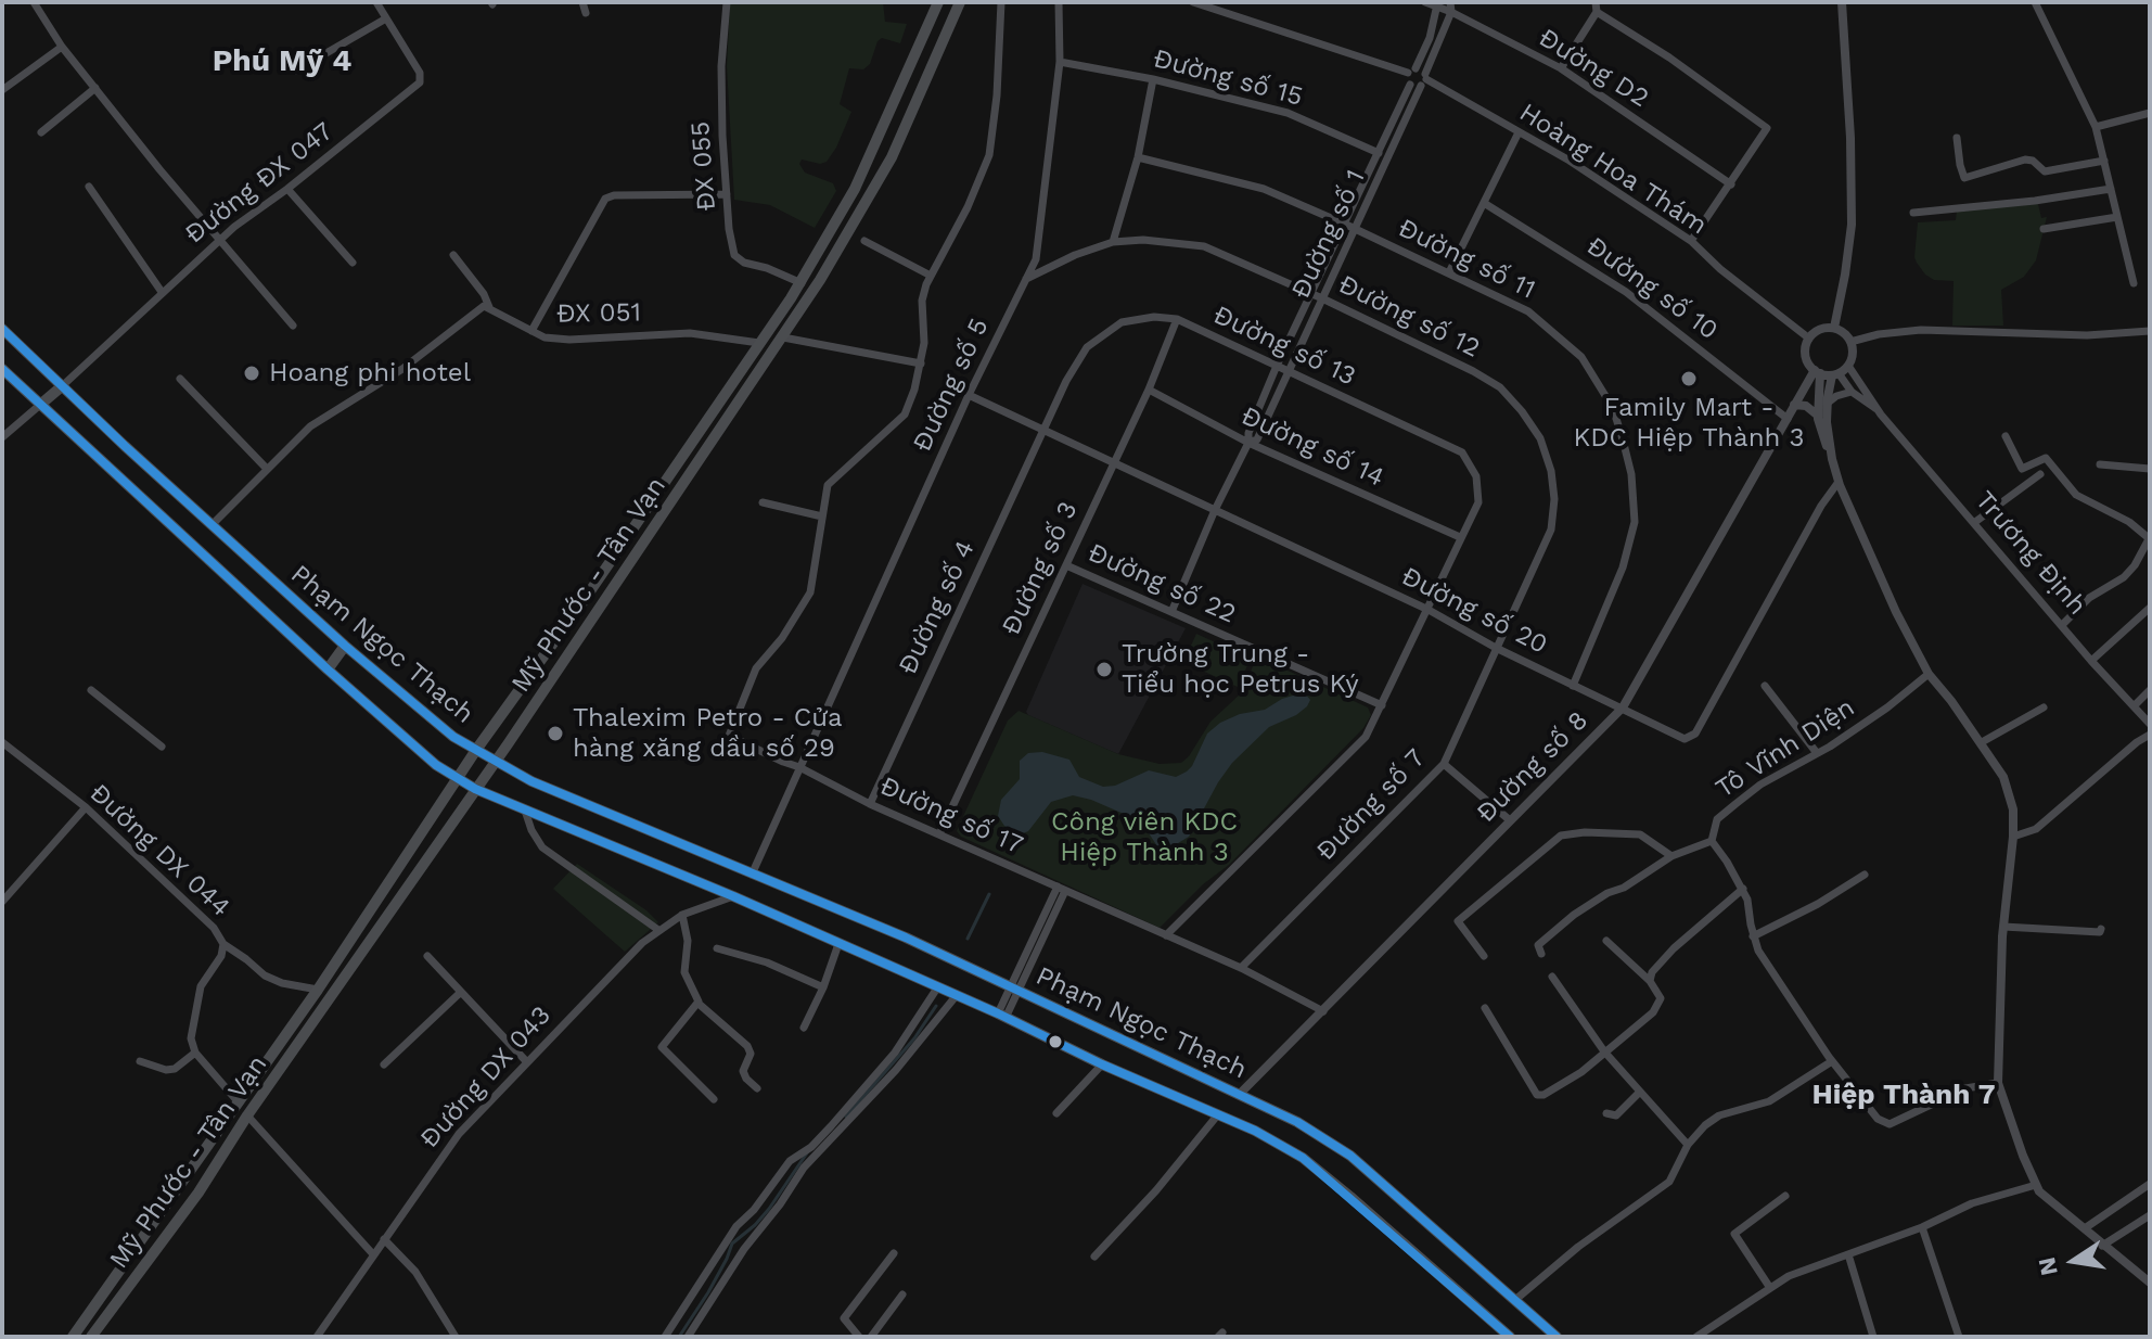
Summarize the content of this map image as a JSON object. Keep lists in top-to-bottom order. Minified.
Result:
{"streets":{"main road":["Mỹ Phước - Tân Vạn","Phạm Ngọc Thạch"],"street":["Đường D2","Đường số 15","ĐX 055","Hoàng Hoa Thám","Đường ĐX 047","Đường số 1","Đường số 11","Đường số 10","ĐX 051","Đường số 12","Đường số 13","Đường số 5","Đường số 14","Trương Định","Đường số 3","Đường số 22","Đường số 4","Đường số 20","Tô Vĩnh Diện","Đường số 8","Đường số 7","Đường số 17","Đường DX 044","Đường DX 043"]},"crossings":[["Đường D2","Đường số 1"],["Đường số 15","Đường số 1"],["Đường số 15","Đường số 5"],["ĐX 055","Mỹ Phước - Tân Vạn"],["Hoàng Hoa Thám","Đường số 1"],["Hoàng Hoa Thám","Trương Định"],["Hoàng Hoa Thám","Đường số 8"],["Đường ĐX 047","Phạm Ngọc Thạch"],["Đường số 1","Đường số 11"],["Đường số 1","Đường số 12"],["Đường số 1","Đường số 13"],["Đường số 1","Đường số 14"],["Đường số 1","Đường số 22"],["Đường số 1","Đường số 20"],["Đường số 11","Đường số 20"],["Đường số 10","Đường số 8"],["ĐX 051","Mỹ Phước - Tân Vạn"],["Đường số 12","Đường số 5"],["Đường số 12","Đường số 20"],["Đường số 12","Đường số 7"],["Đường số 13","Đường số 14"],["Đường số 13","Đường số 3"],["Đường số 13","Đường số 22"],["Đường số 13","Đường số 4"],["Đường số 13","Đường số 20"],["Đường số 13","Đường số 17"],["Đường số 5","Đường số 20"],["Đường số 5","Phạm Ngọc Thạch"],["Đường số 5","Đường số 17"],["Đường số 14","Đường số 3"],["Trương Định","Đường số 8"],["Đường số 3","Đường số 22"],["Đường số 3","Đường số 20"],["Đường số 3","Đường số 17"],["Mỹ Phước - Tân Vạn","Phạm Ngọc Thạch"],["Đường số 4","Đường số 20"],["Đường số 4","Đường số 17"],["Đường số 20","Đường số 8"],["Đường số 20","Đường số 7"],["Phạm Ngọc Thạch","Đường số 8"],["Phạm Ngọc Thạch","Đường DX 043"],["Đường số 8","Đường số 17"],["Đường số 7","Đường số 17"]],"districts":["Phú Mỹ 4","Hiệp Thành 7"],"parks":["Công viên KDC Hiệp Thành 3"],"places":["Hoang phi hotel","Family Mart - KDC Hiệp Thành 3","Trường Trung - Tiểu học Petrus Ký","Thalexim Petro - Cửa hàng xăng dầu số 29"],"north":"left"}
